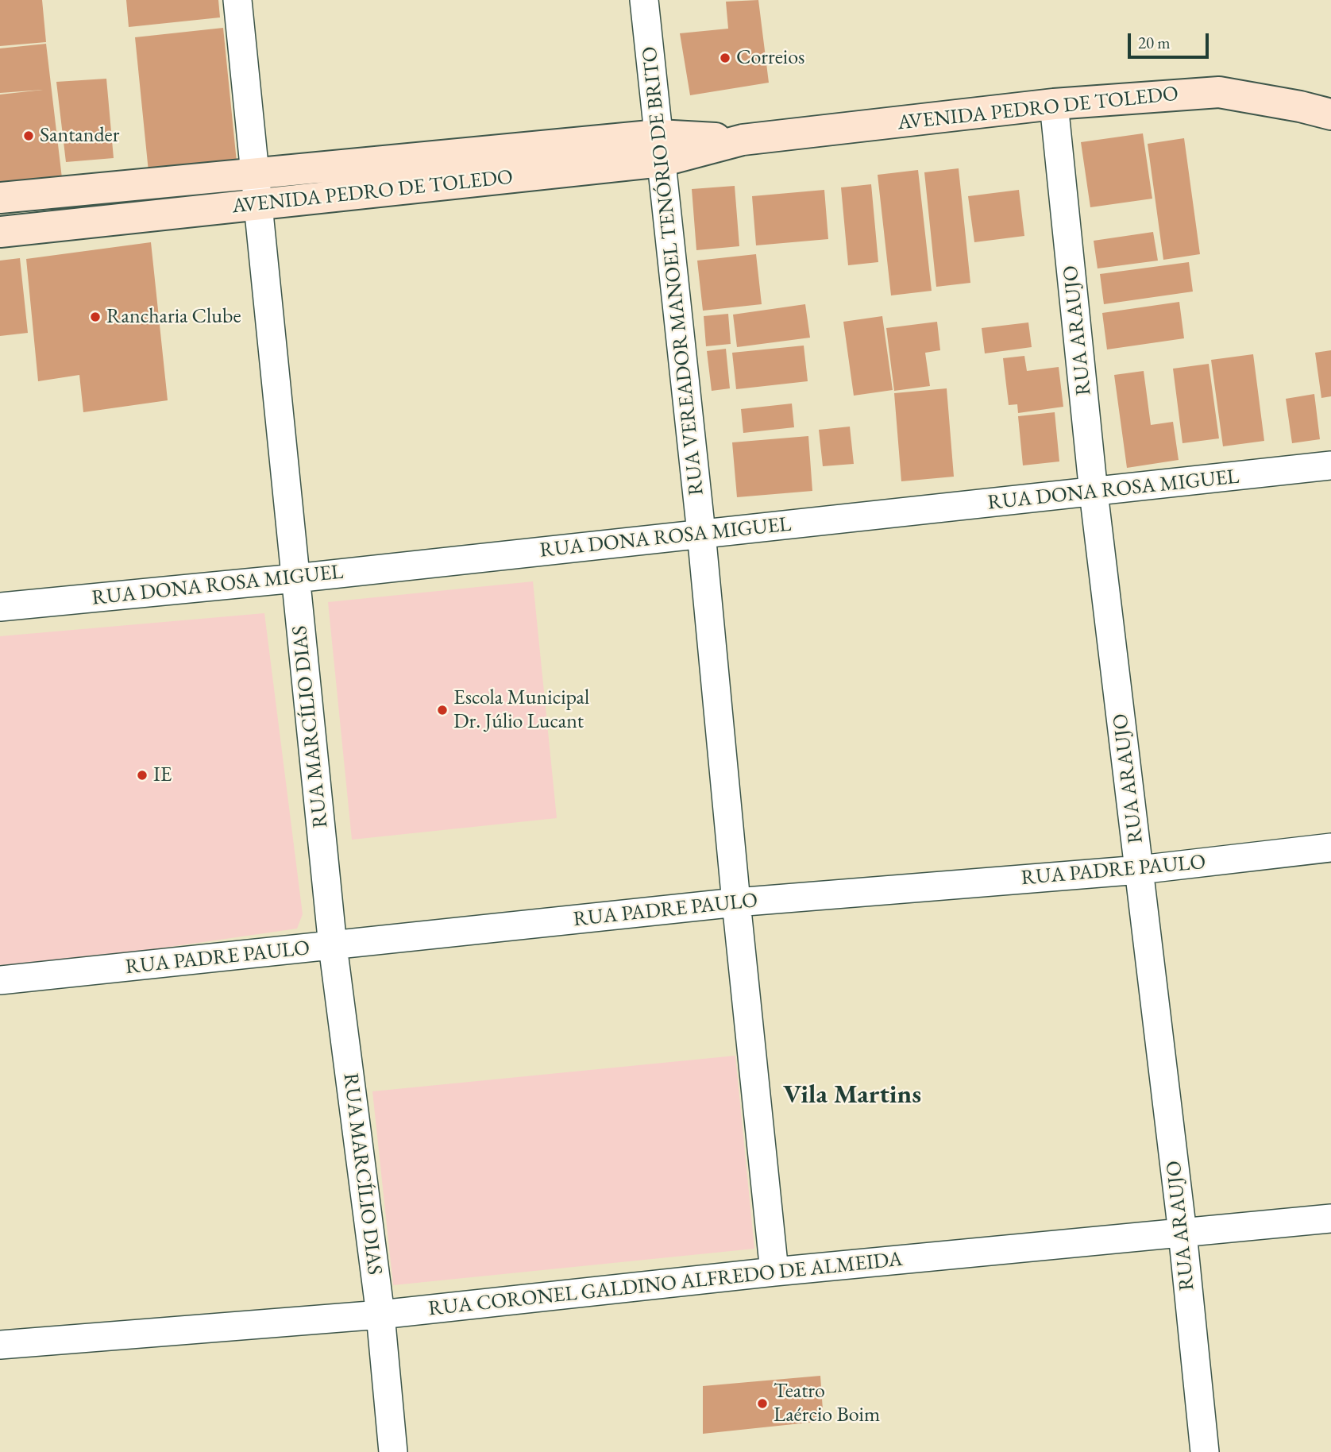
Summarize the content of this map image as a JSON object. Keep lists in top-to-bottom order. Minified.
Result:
{"streets":{"main road":["AVENIDA PEDRO DE TOLEDO"],"street":["RUA VEREADOR MANOEL TENÓRIO DE BRITO","RUA ARAUJO","RUA DONA ROSA MIGUEL","RUA MARCÍLIO DIAS","RUA PADRE PAULO","RUA CORONEL GALDINO ALFREDO DE ALMEIDA"]},"crossings":[["AVENIDA PEDRO DE TOLEDO","RUA VEREADOR MANOEL TENÓRIO DE BRITO"],["AVENIDA PEDRO DE TOLEDO","RUA ARAUJO"],["AVENIDA PEDRO DE TOLEDO","RUA MARCÍLIO DIAS"],["RUA VEREADOR MANOEL TENÓRIO DE BRITO","RUA DONA ROSA MIGUEL"],["RUA VEREADOR MANOEL TENÓRIO DE BRITO","RUA PADRE PAULO"],["RUA VEREADOR MANOEL TENÓRIO DE BRITO","RUA CORONEL GALDINO ALFREDO DE ALMEIDA"],["RUA ARAUJO","RUA DONA ROSA MIGUEL"],["RUA ARAUJO","RUA PADRE PAULO"],["RUA ARAUJO","RUA CORONEL GALDINO ALFREDO DE ALMEIDA"],["RUA DONA ROSA MIGUEL","RUA MARCÍLIO DIAS"],["RUA MARCÍLIO DIAS","RUA PADRE PAULO"],["RUA MARCÍLIO DIAS","RUA CORONEL GALDINO ALFREDO DE ALMEIDA"]],"districts":["Vila Martins"],"places":["Correios","Santander","Rancharia Clube","Escola Municipal Dr. Júlio Lucant","IE","Teatro Laércio Boim"],"scale_bar":"20 m"}
